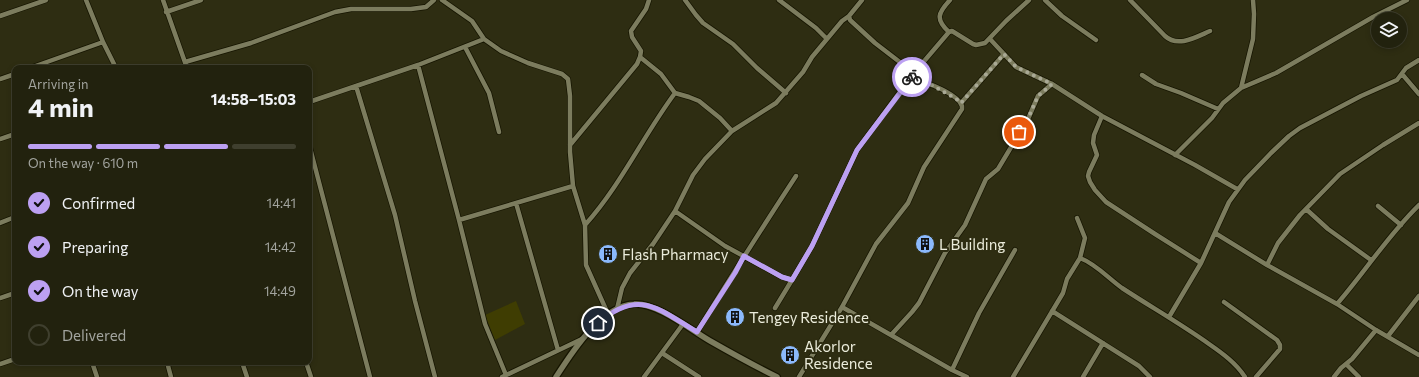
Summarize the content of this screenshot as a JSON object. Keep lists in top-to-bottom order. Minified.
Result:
{"places":{"building":["L Building","Flash Pharmacy","Tengey Residence","Akorlor Residence"]},"page":{"heading":["4 min","Arriving in","14:58–15:03"],"bar":"On the way · 610 m","list":[["Confirmed","14:41"],["Preparing","14:42"],["On the way","14:49"],"Delivered"]}}
